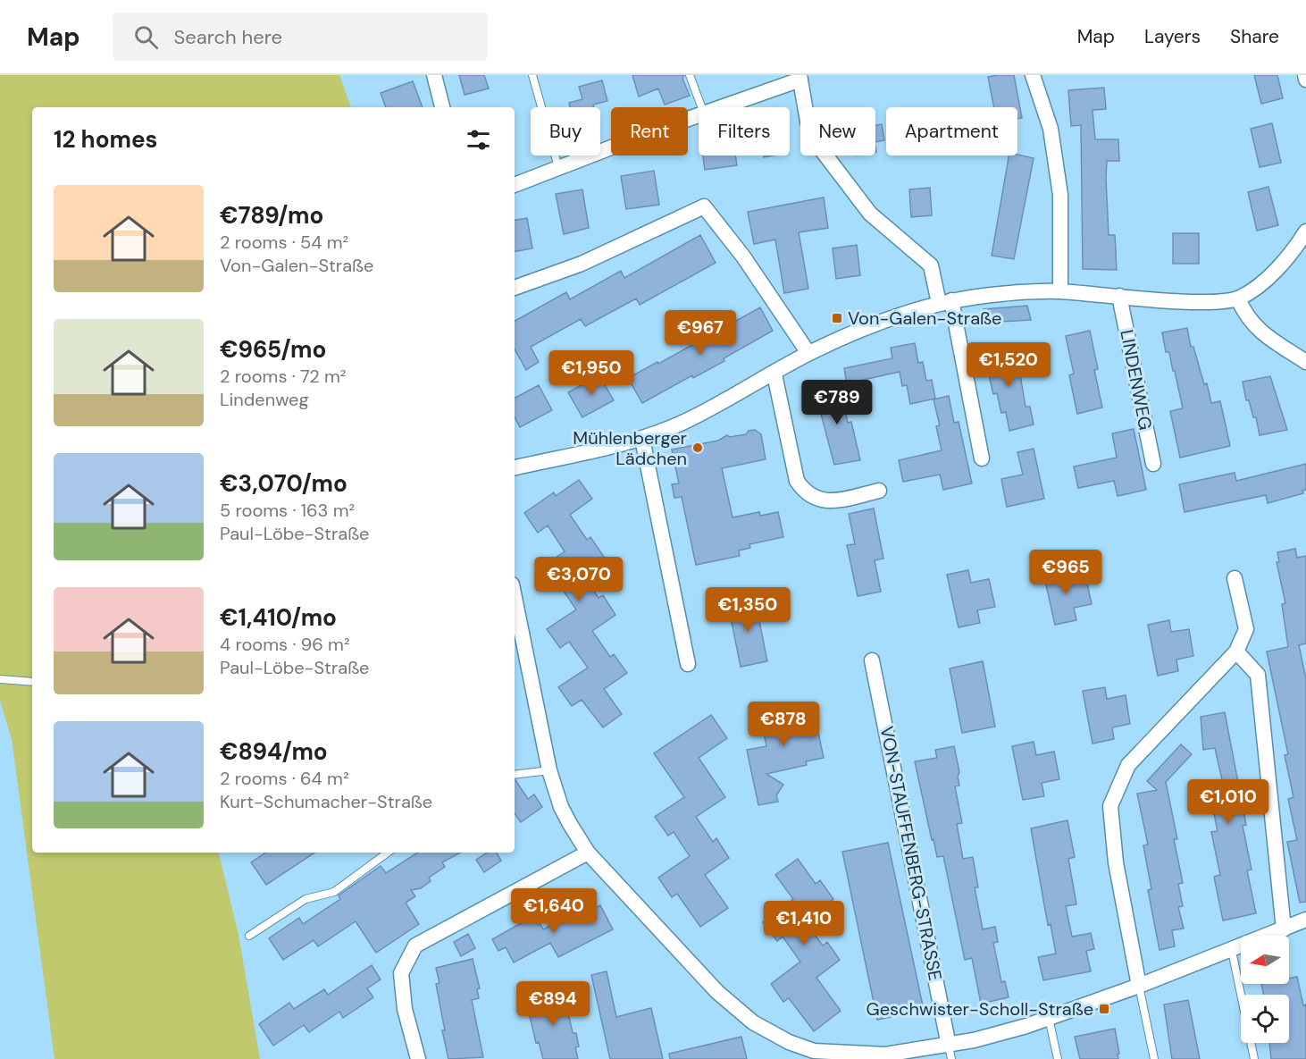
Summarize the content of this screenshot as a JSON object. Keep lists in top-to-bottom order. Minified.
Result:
{"streets":{"street":["LINDENWEG","VON-STAUFFENBERG-STRASSE"]},"places":{"transit":["Von-Galen-Straße","Geschwister-Scholl-Straße"],"other":["Mühlenberger Lädchen"]},"north":"left","page":{"header":"Map","search":"Search here","nav":["Map","Layers","Share"],"chip":["Buy","Rent","Filters","New","Apartment"],"heading":"12 homes","list":[{"name":"€789/mo","note":"2 rooms · 54 m² · Von-Galen-Straße"},{"name":"€965/mo","note":"2 rooms · 72 m² · Lindenweg"},{"name":"€3,070/mo","note":"5 rooms · 163 m² · Paul-Löbe-Straße"},{"name":"€1,410/mo","note":"4 rooms · 96 m² · Paul-Löbe-Straße"},{"name":"€894/mo","note":"2 rooms · 64 m² · Kurt-Schumacher-Straße"}],"price":["€967","€1,520","€1,950","€789","€965","€3,070","€1,350","€878","€1,010","€1,640","€1,410","€894"]}}
